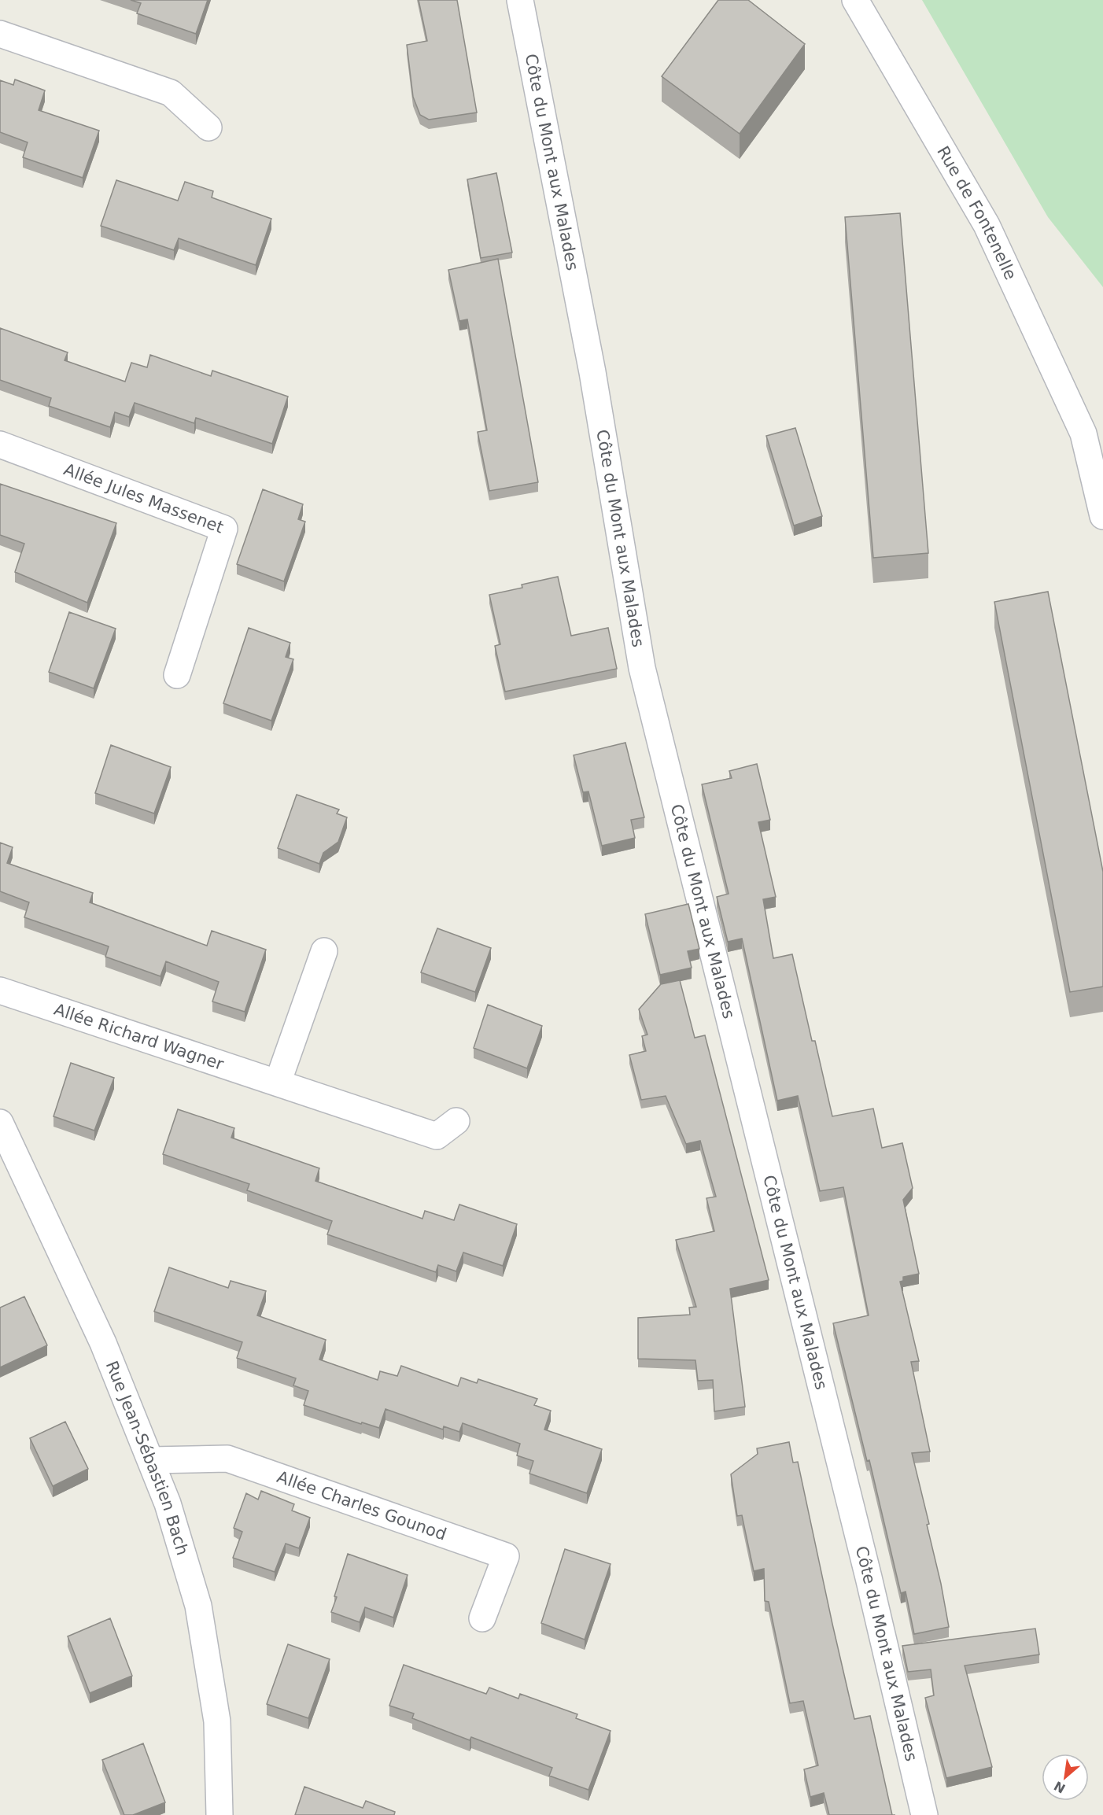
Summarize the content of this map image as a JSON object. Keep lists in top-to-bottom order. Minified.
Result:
{"streets":{"street":["Côte du Mont aux Malades","Rue de Fontenelle","Allée Jules Massenet","Allée Richard Wagner","Rue Jean-Sébastien Bach","Allée Charles Gounod"]},"crossings":[["Rue Jean-Sébastien Bach","Allée Charles Gounod"]],"north":"bottom left"}
